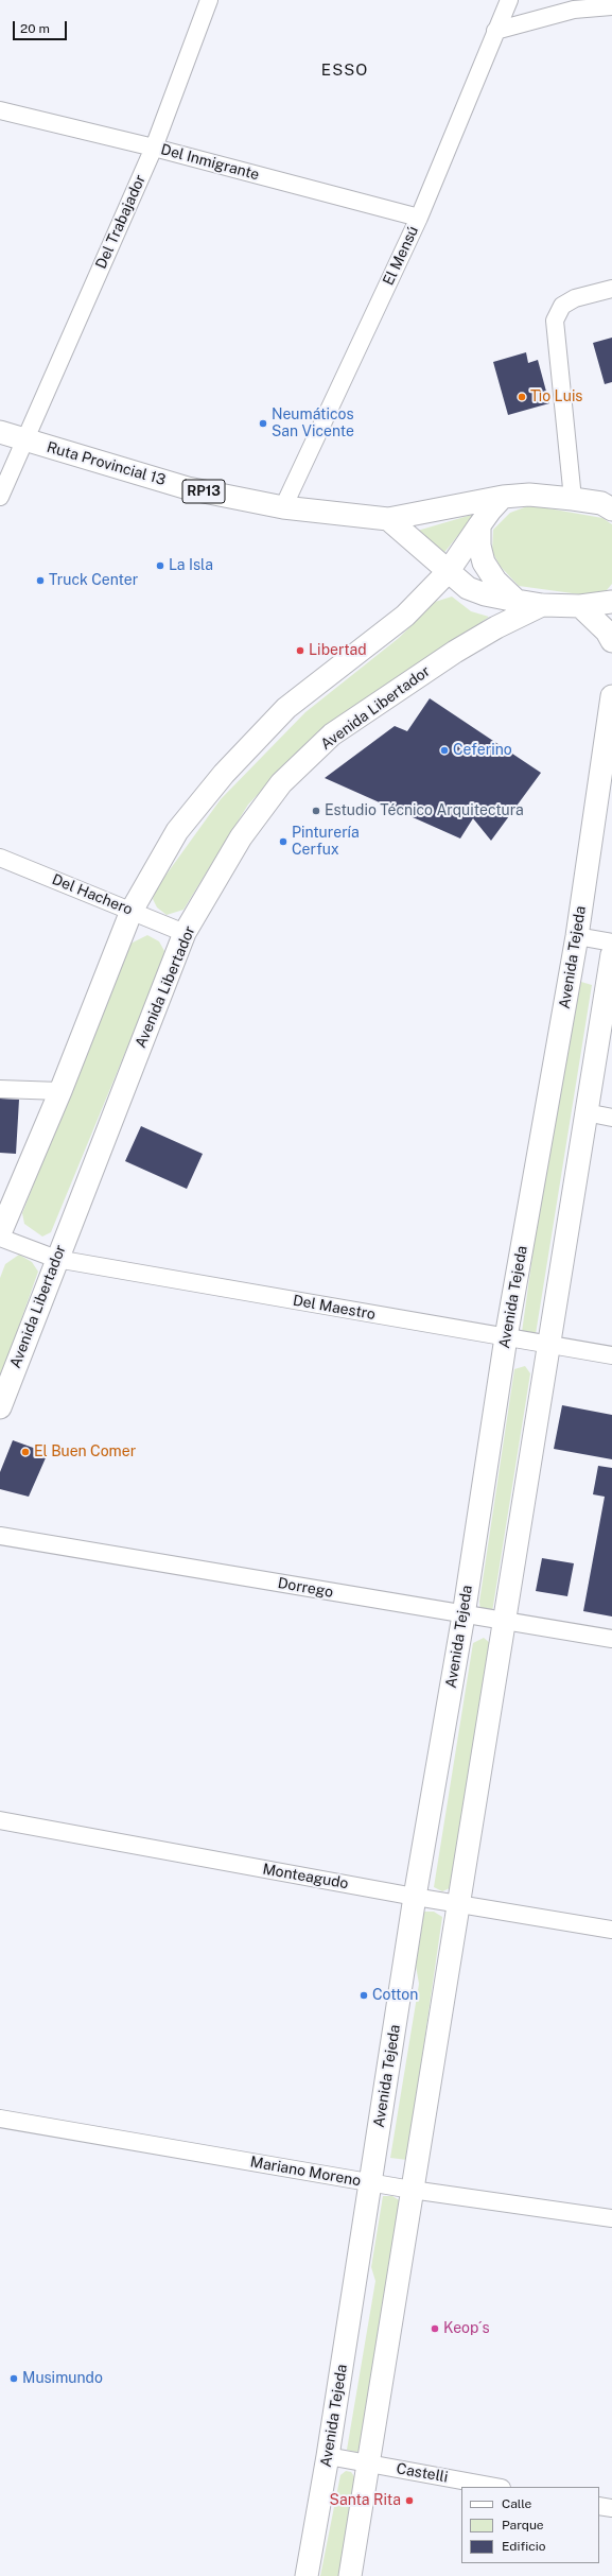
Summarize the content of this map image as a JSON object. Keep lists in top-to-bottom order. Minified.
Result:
{"streets":{"main road":["Ruta Provincial 13","RP13","Avenida Libertador","Avenida Tejeda"],"street":["Del Inmigrante","Del Trabajador","El Mensú","Del Hachero","Del Maestro","Dorrego","Monteagudo","Mariano Moreno","Castelli"]},"crossings":[["Del Inmigrante","Del Trabajador"],["Del Inmigrante","El Mensú"],["Del Trabajador","Ruta Provincial 13"],["El Mensú","Ruta Provincial 13"],["Ruta Provincial 13","RP13"],["Avenida Libertador","Del Hachero"],["Avenida Libertador","Del Maestro"],["Avenida Tejeda","Del Maestro"],["Avenida Tejeda","Dorrego"],["Avenida Tejeda","Monteagudo"],["Avenida Tejeda","Mariano Moreno"],["Avenida Tejeda","Castelli"]],"districts":["ESSO"],"places":["Tìo Luis","Neumáticos San Vicente","La Isla","Truck Center","Libertad","Ceferino","Estudio Técnico Arquitectura","Pinturería Cerfux","El Buen Comer","Cotton","Keop´s","Musimundo","Santa Rita"],"legend":["Calle","Parque","Edificio"],"scale_bar":"20 m"}
